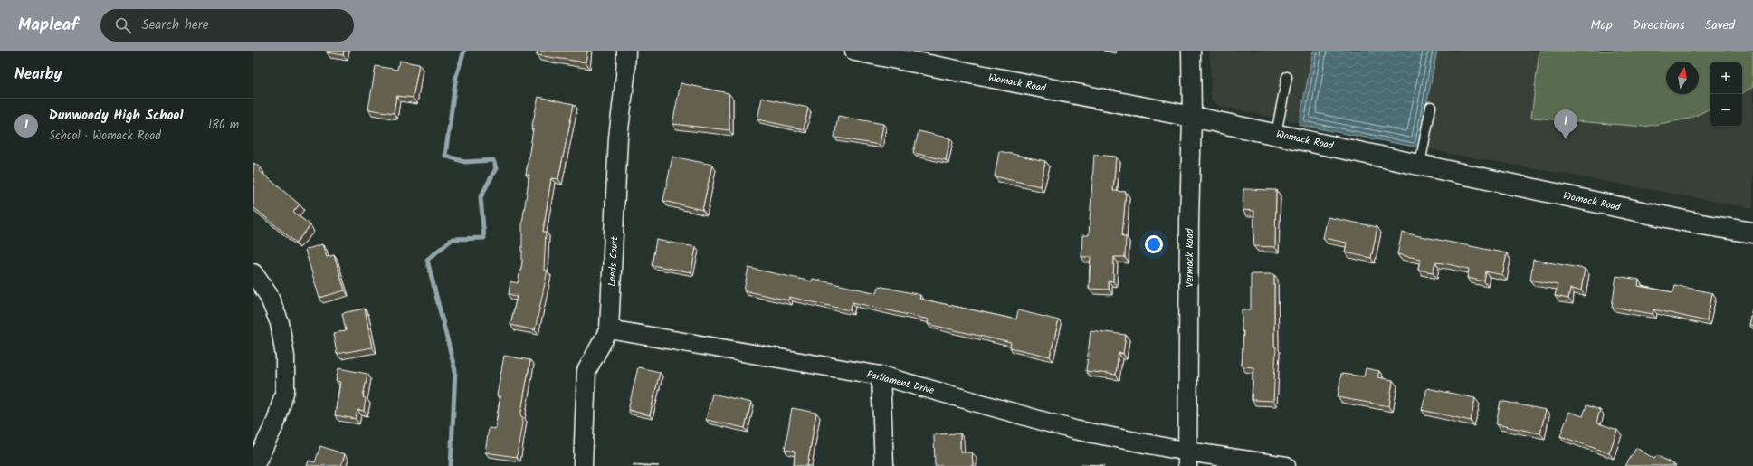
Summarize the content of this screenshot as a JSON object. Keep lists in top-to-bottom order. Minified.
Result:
{"streets":{"street":["Womack Road","Vermack Road","Leeds Court","Parliament Drive"]},"crossings":[["Womack Road","Vermack Road"],["Vermack Road","Parliament Drive"],["Leeds Court","Parliament Drive"]],"north":"top","page":{"header":"Mapleaf","search":"Search here","nav":["Map","Directions","Saved"],"heading":"Nearby","map_buttons":["+","−"],"list":[{"mark":"1","name":"Dunwoody High School","note":"School · Womack Road","value":"180 m"}],"pins":"1"}}
